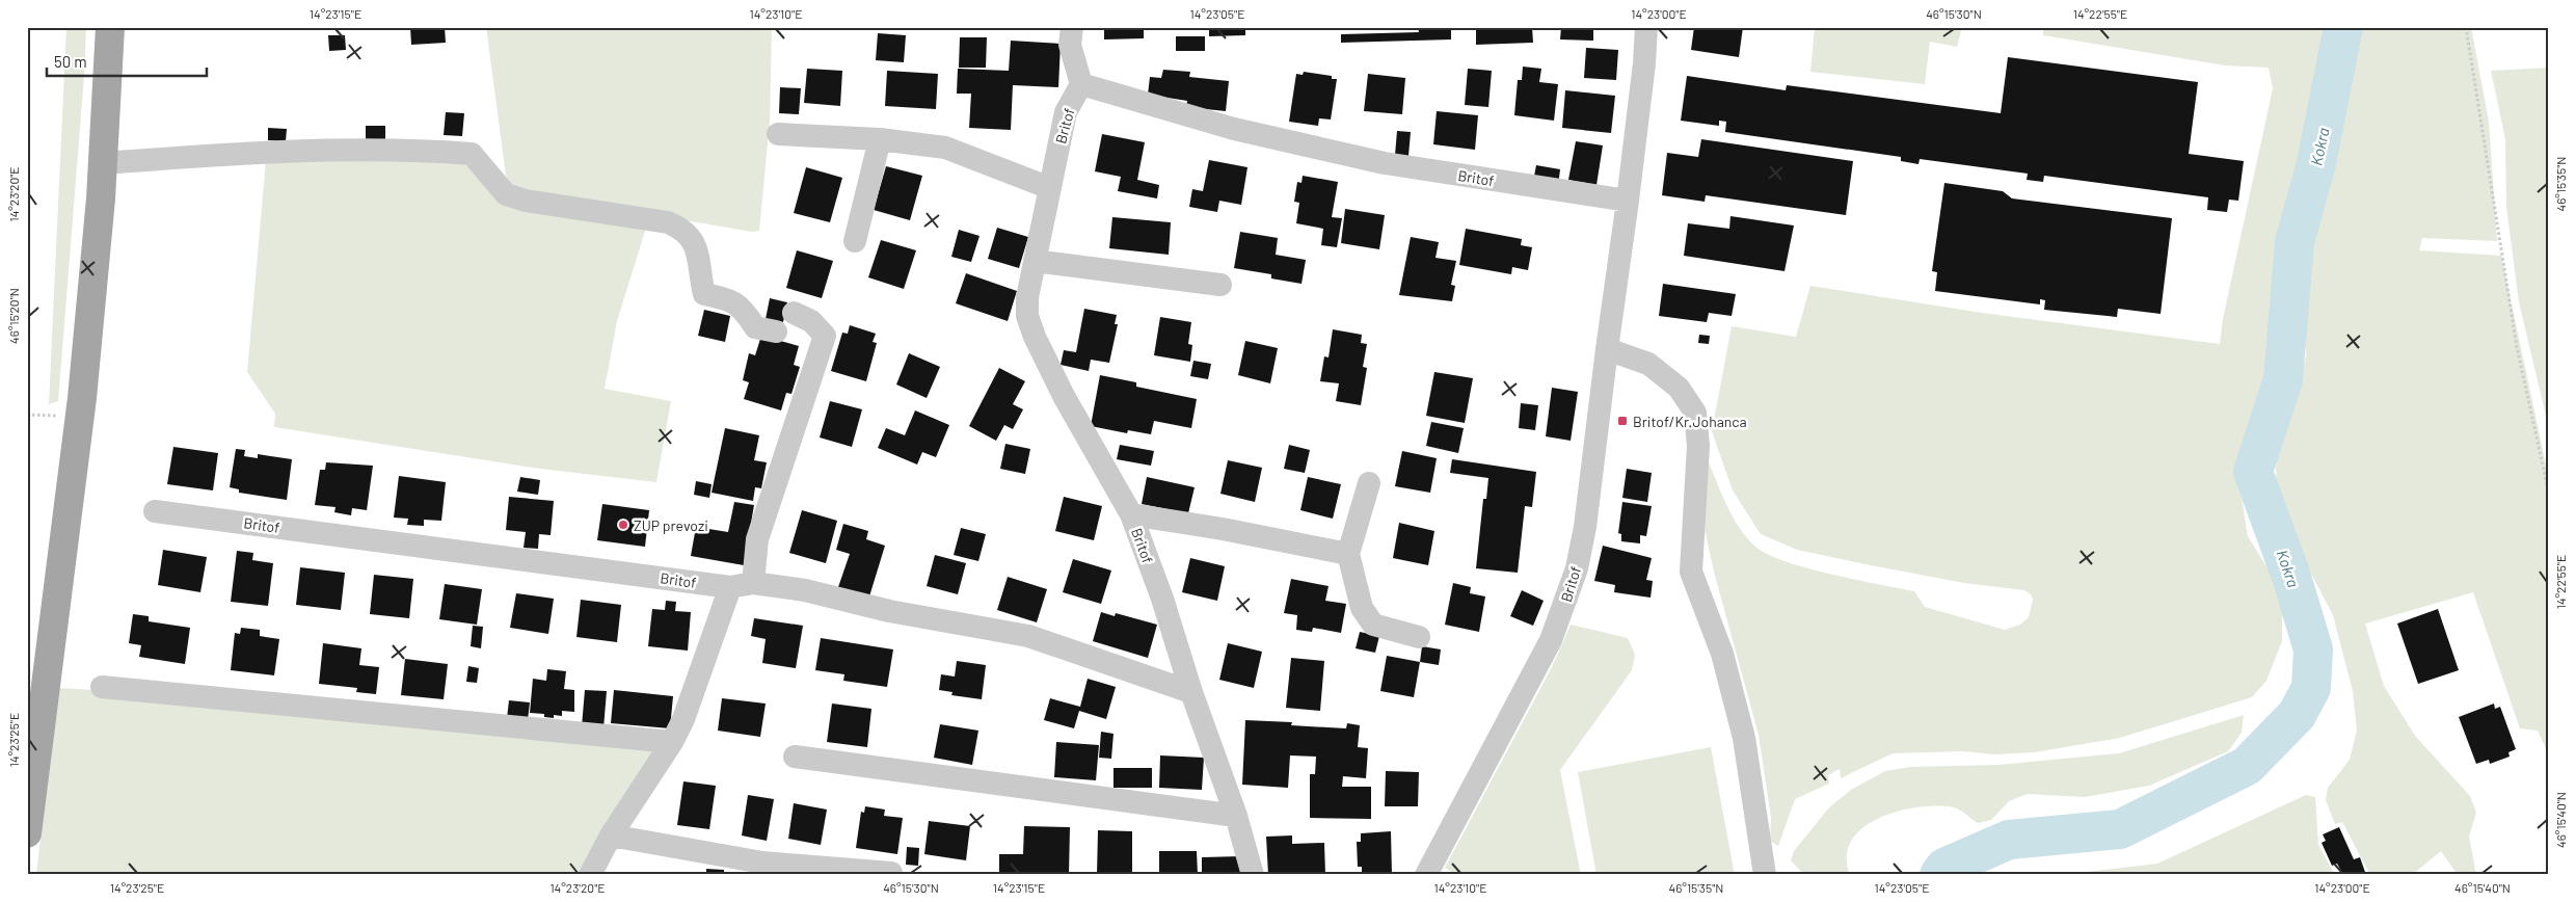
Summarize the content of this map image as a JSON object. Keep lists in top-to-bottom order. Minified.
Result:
{"streets":{"street":["Britof"]},"water":["Kokra"],"places":{"transit":["Britof/Kr.Johanca"],"other":["ZUP prevozi"]},"scale_bar":"50 m","coordinates":["14°23'15\"E","14°23'10\"E","14°23'05\"E","14°23'00\"E","46°15'30\"N","14°22'55\"E","46°15'35\"N","14°23'20\"E","46°15'20\"N","14°23'25\"E","46°15'40\"N"]}
